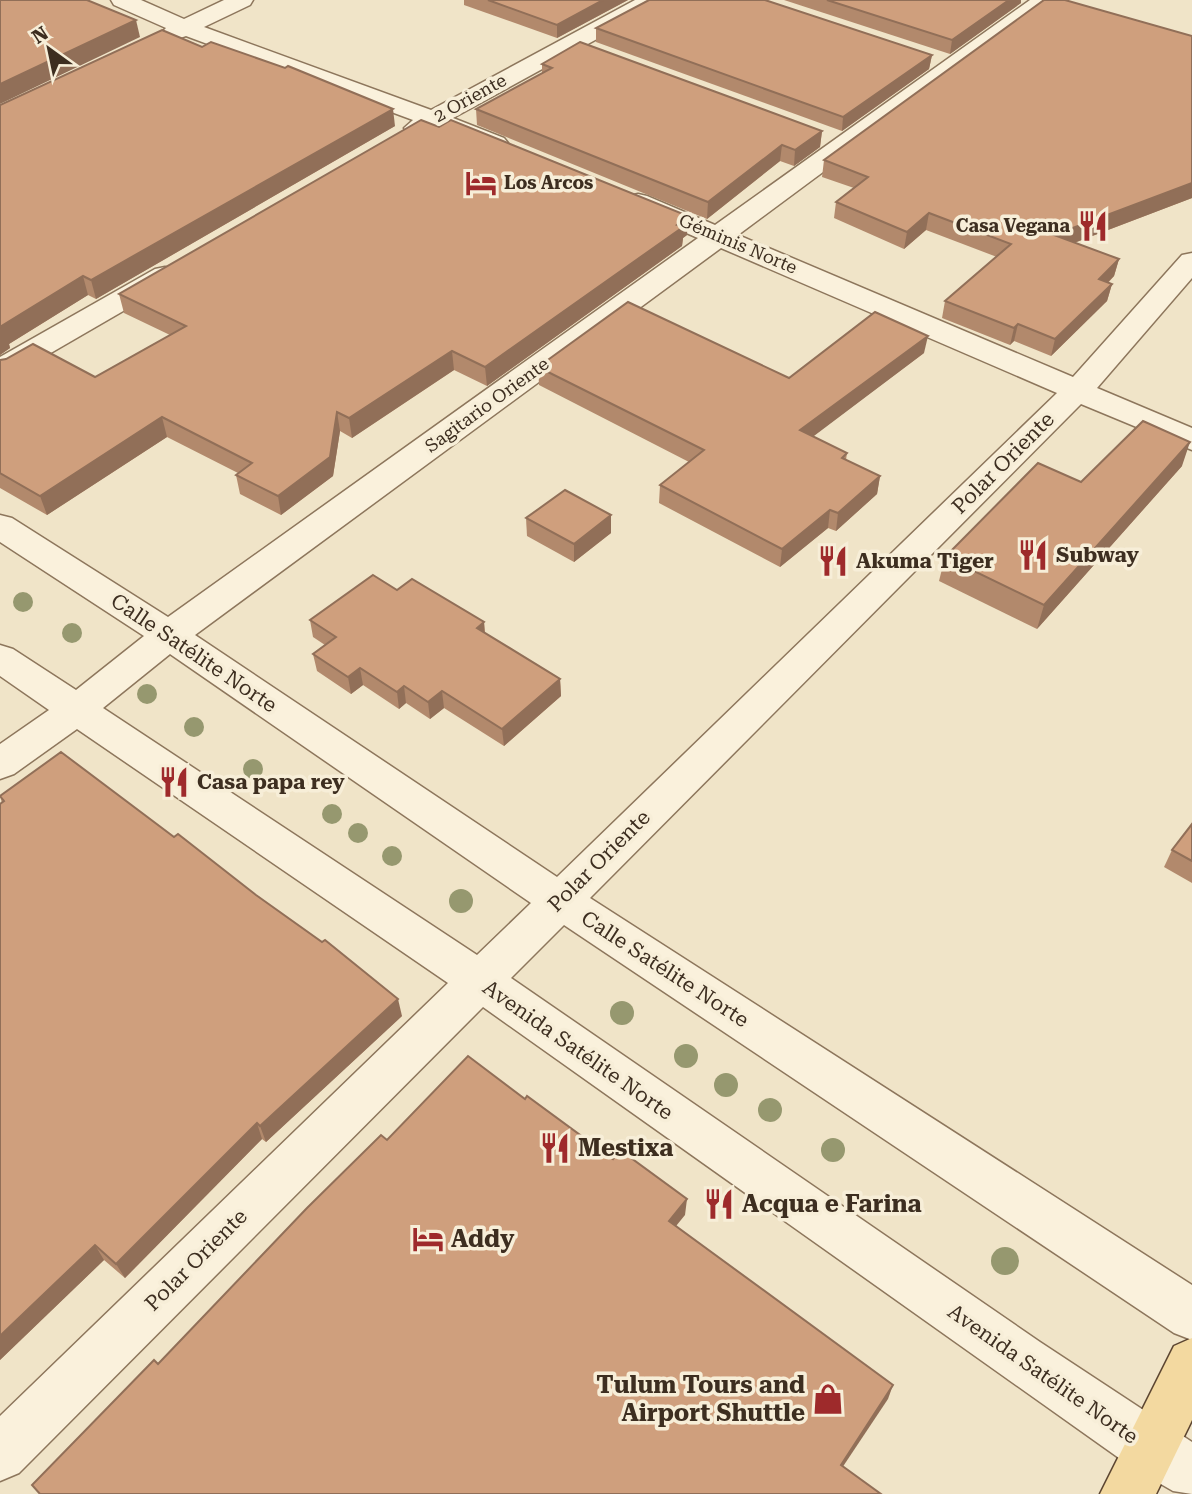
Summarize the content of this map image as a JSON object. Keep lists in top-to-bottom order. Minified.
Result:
{"streets":{"street":["2 Oriente","Géminis Norte","Sagitario Oriente","Polar Oriente","Calle Satélite Norte","Avenida Satélite Norte"]},"crossings":[["Géminis Norte","Sagitario Oriente"],["Géminis Norte","Polar Oriente"],["Sagitario Oriente","Calle Satélite Norte"],["Sagitario Oriente","Avenida Satélite Norte"],["Polar Oriente","Calle Satélite Norte"],["Polar Oriente","Avenida Satélite Norte"]],"places":{"hotel":["Los Arcos","Addy"],"restaurant":["Casa Vegana","Subway","Akuma Tiger","Casa papa rey","Mestixa","Acqua e Farina"],"shop":["Tulum Tours and Airport Shuttle"]},"north":"top left"}
